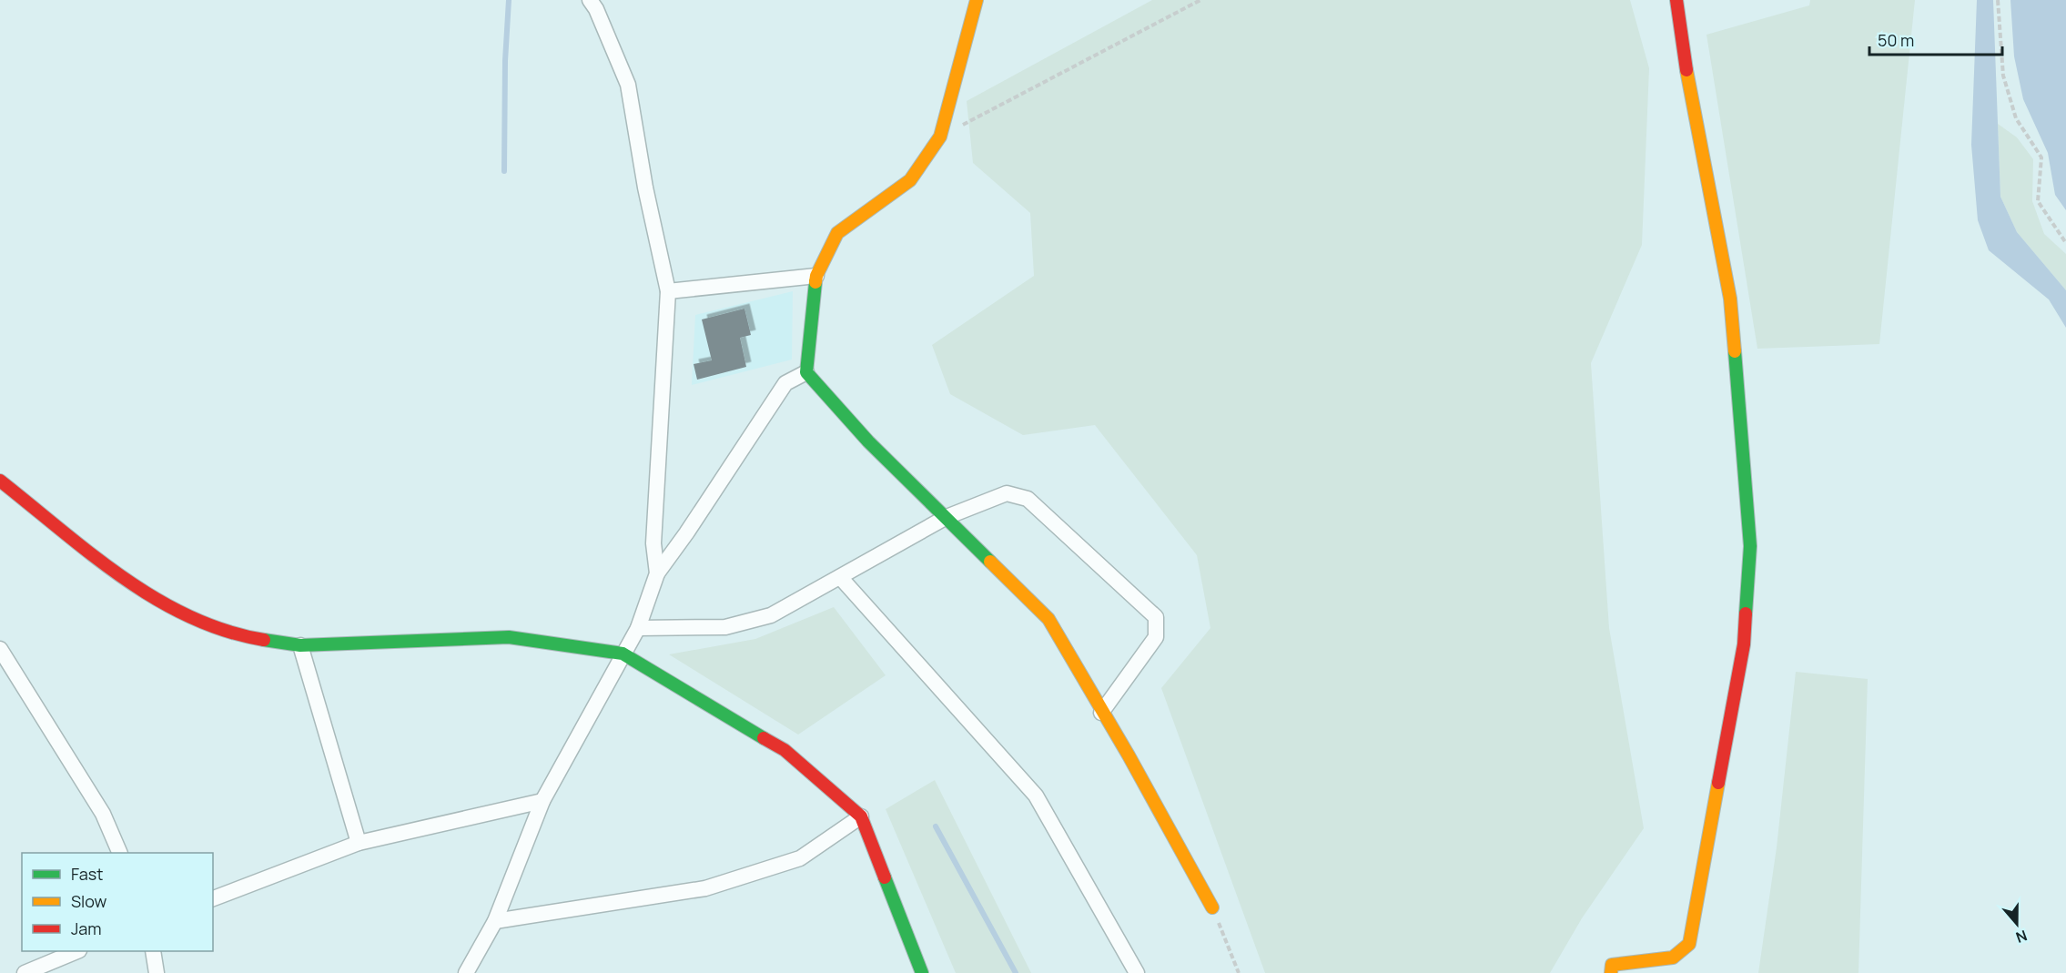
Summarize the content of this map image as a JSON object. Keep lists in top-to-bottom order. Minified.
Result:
{"legend":["Fast","Slow","Jam"],"scale_bar":"50 m","north":"bottom"}
